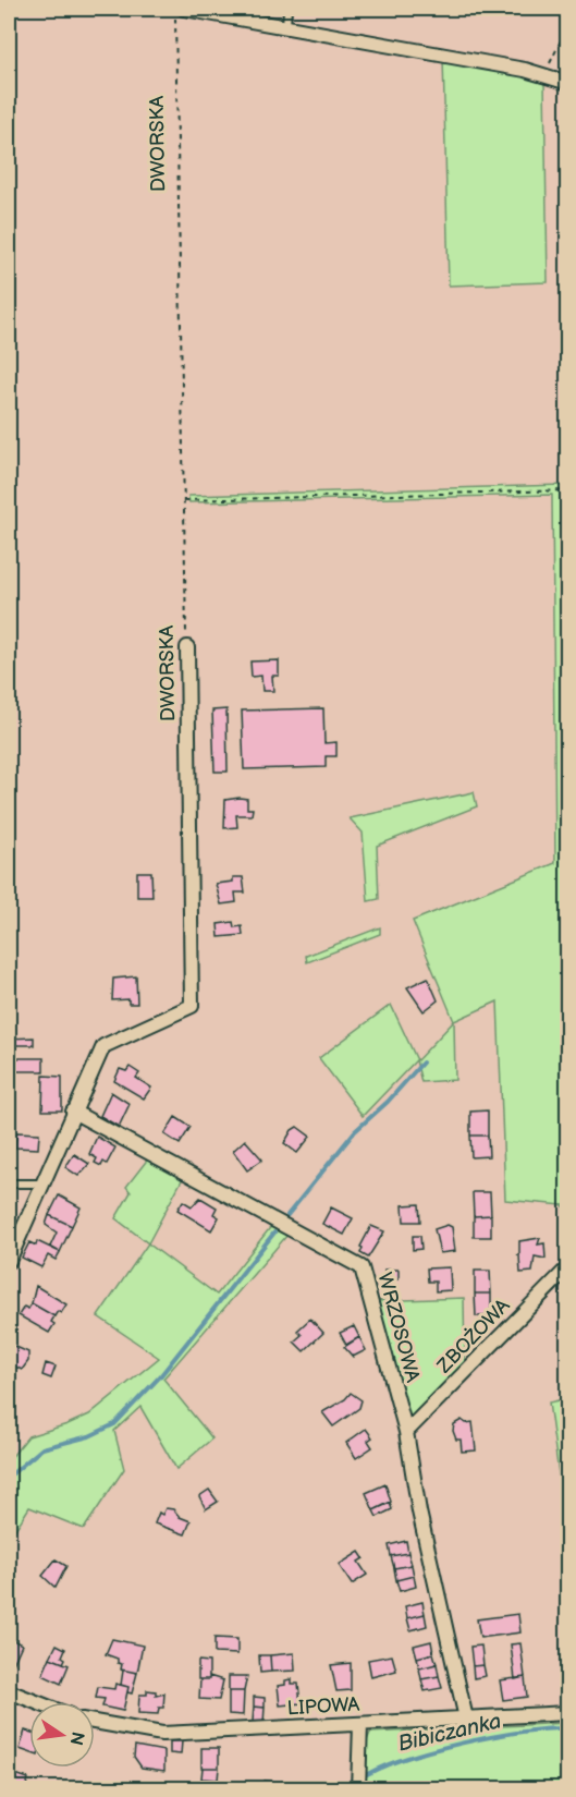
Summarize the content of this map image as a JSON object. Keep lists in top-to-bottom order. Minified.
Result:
{"streets":{"street":["DWORSKA","WRZOSOWA","ZBOŻOWA","LIPOWA"]},"crossings":[["DWORSKA","WRZOSOWA"],["WRZOSOWA","ZBOŻOWA"],["WRZOSOWA","LIPOWA"]],"water":["Bibiczanka"],"north":"right"}
